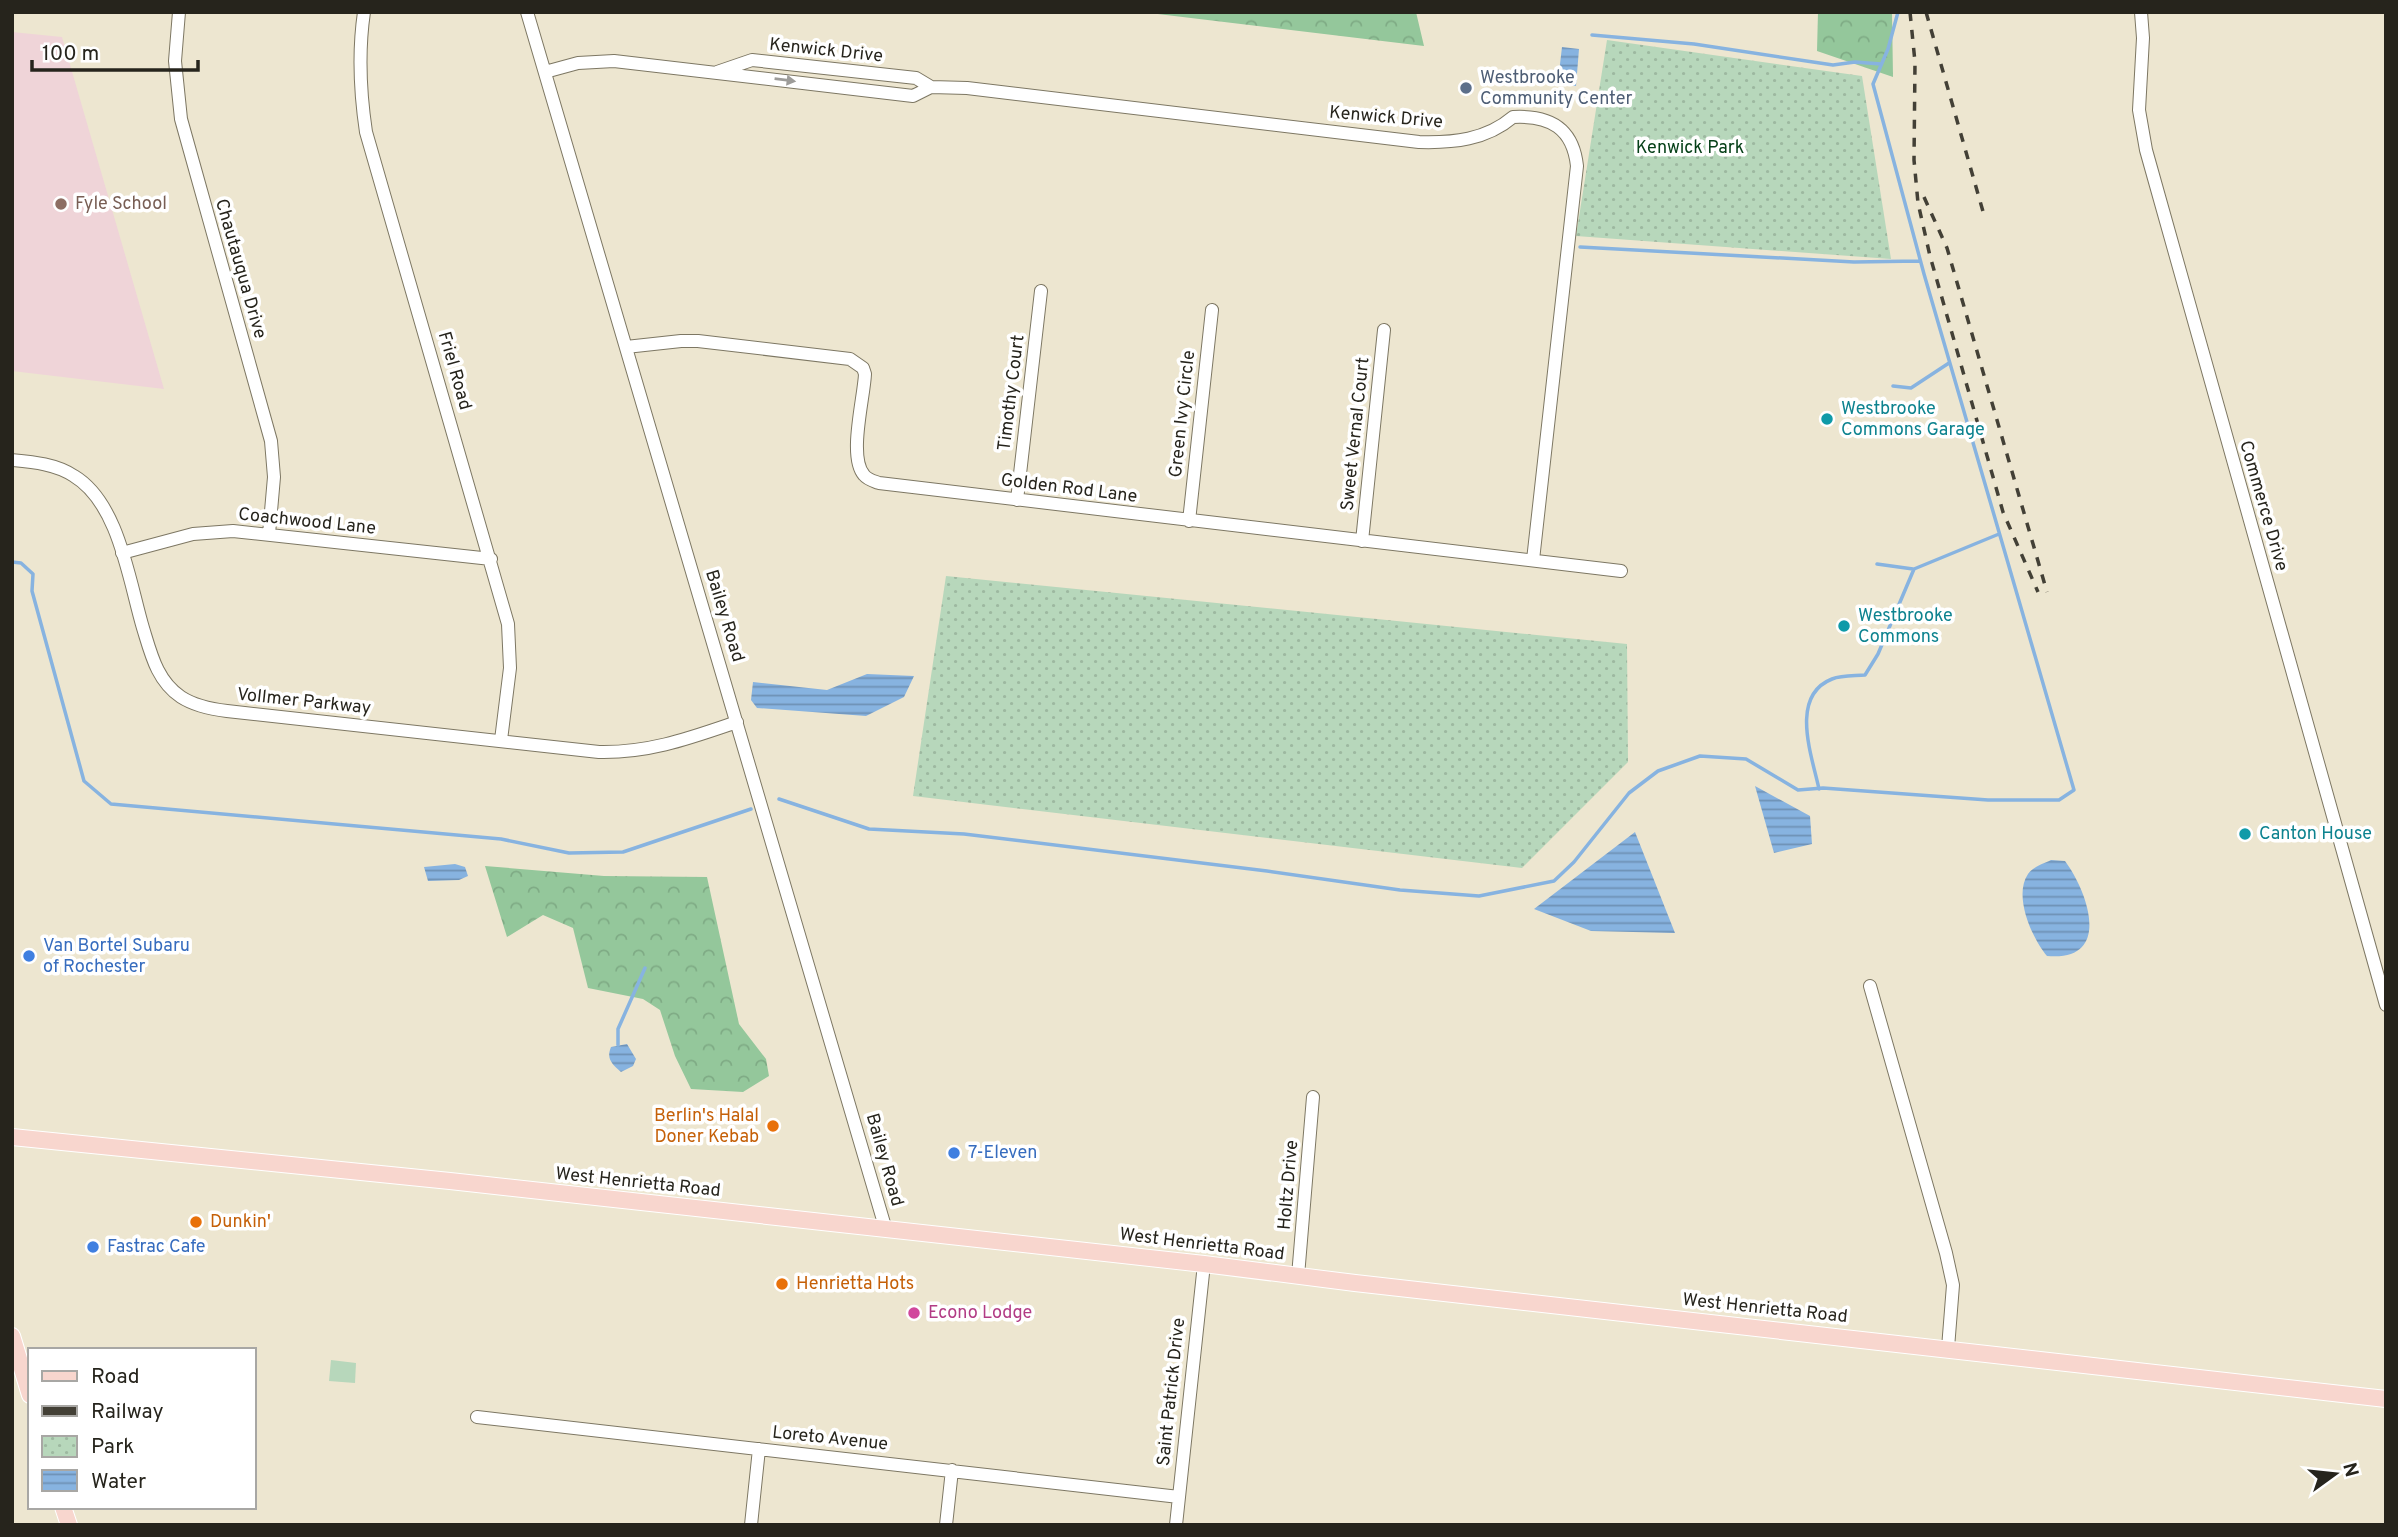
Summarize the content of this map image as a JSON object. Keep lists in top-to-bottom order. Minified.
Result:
{"streets":{"main road":["West Henrietta Road"],"street":["Kenwick Drive","Chautauqua Drive","Friel Road","Timothy Court","Green Ivy Circle","Sweet Vernal Court","Golden Rod Lane","Commerce Drive","Coachwood Lane","Bailey Road","Vollmer Parkway","Holtz Drive","Saint Patrick Drive","Loreto Avenue"]},"crossings":[["Kenwick Drive","Golden Rod Lane"],["Kenwick Drive","Bailey Road"],["Chautauqua Drive","Coachwood Lane"],["Friel Road","Coachwood Lane"],["Friel Road","Vollmer Parkway"],["Timothy Court","Golden Rod Lane"],["Green Ivy Circle","Golden Rod Lane"],["Sweet Vernal Court","Golden Rod Lane"],["Golden Rod Lane","Bailey Road"],["Coachwood Lane","Vollmer Parkway"],["Bailey Road","Vollmer Parkway"],["Bailey Road","West Henrietta Road"],["West Henrietta Road","Holtz Drive"],["West Henrietta Road","Saint Patrick Drive"],["Saint Patrick Drive","Loreto Avenue"]],"parks":["Kenwick Park"],"places":["Westbrooke Community Center","Fyle School","Westbrooke Commons Garage","Westbrooke Commons","Canton House","Van Bortel Subaru of Rochester","Berlin's Halal Doner Kebab","7-Eleven","Dunkin'","Fastrac Cafe","Henrietta Hots","Econo Lodge"],"legend":["Road","Railway","Park","Water"],"scale_bar":"100 m","north":"right"}
